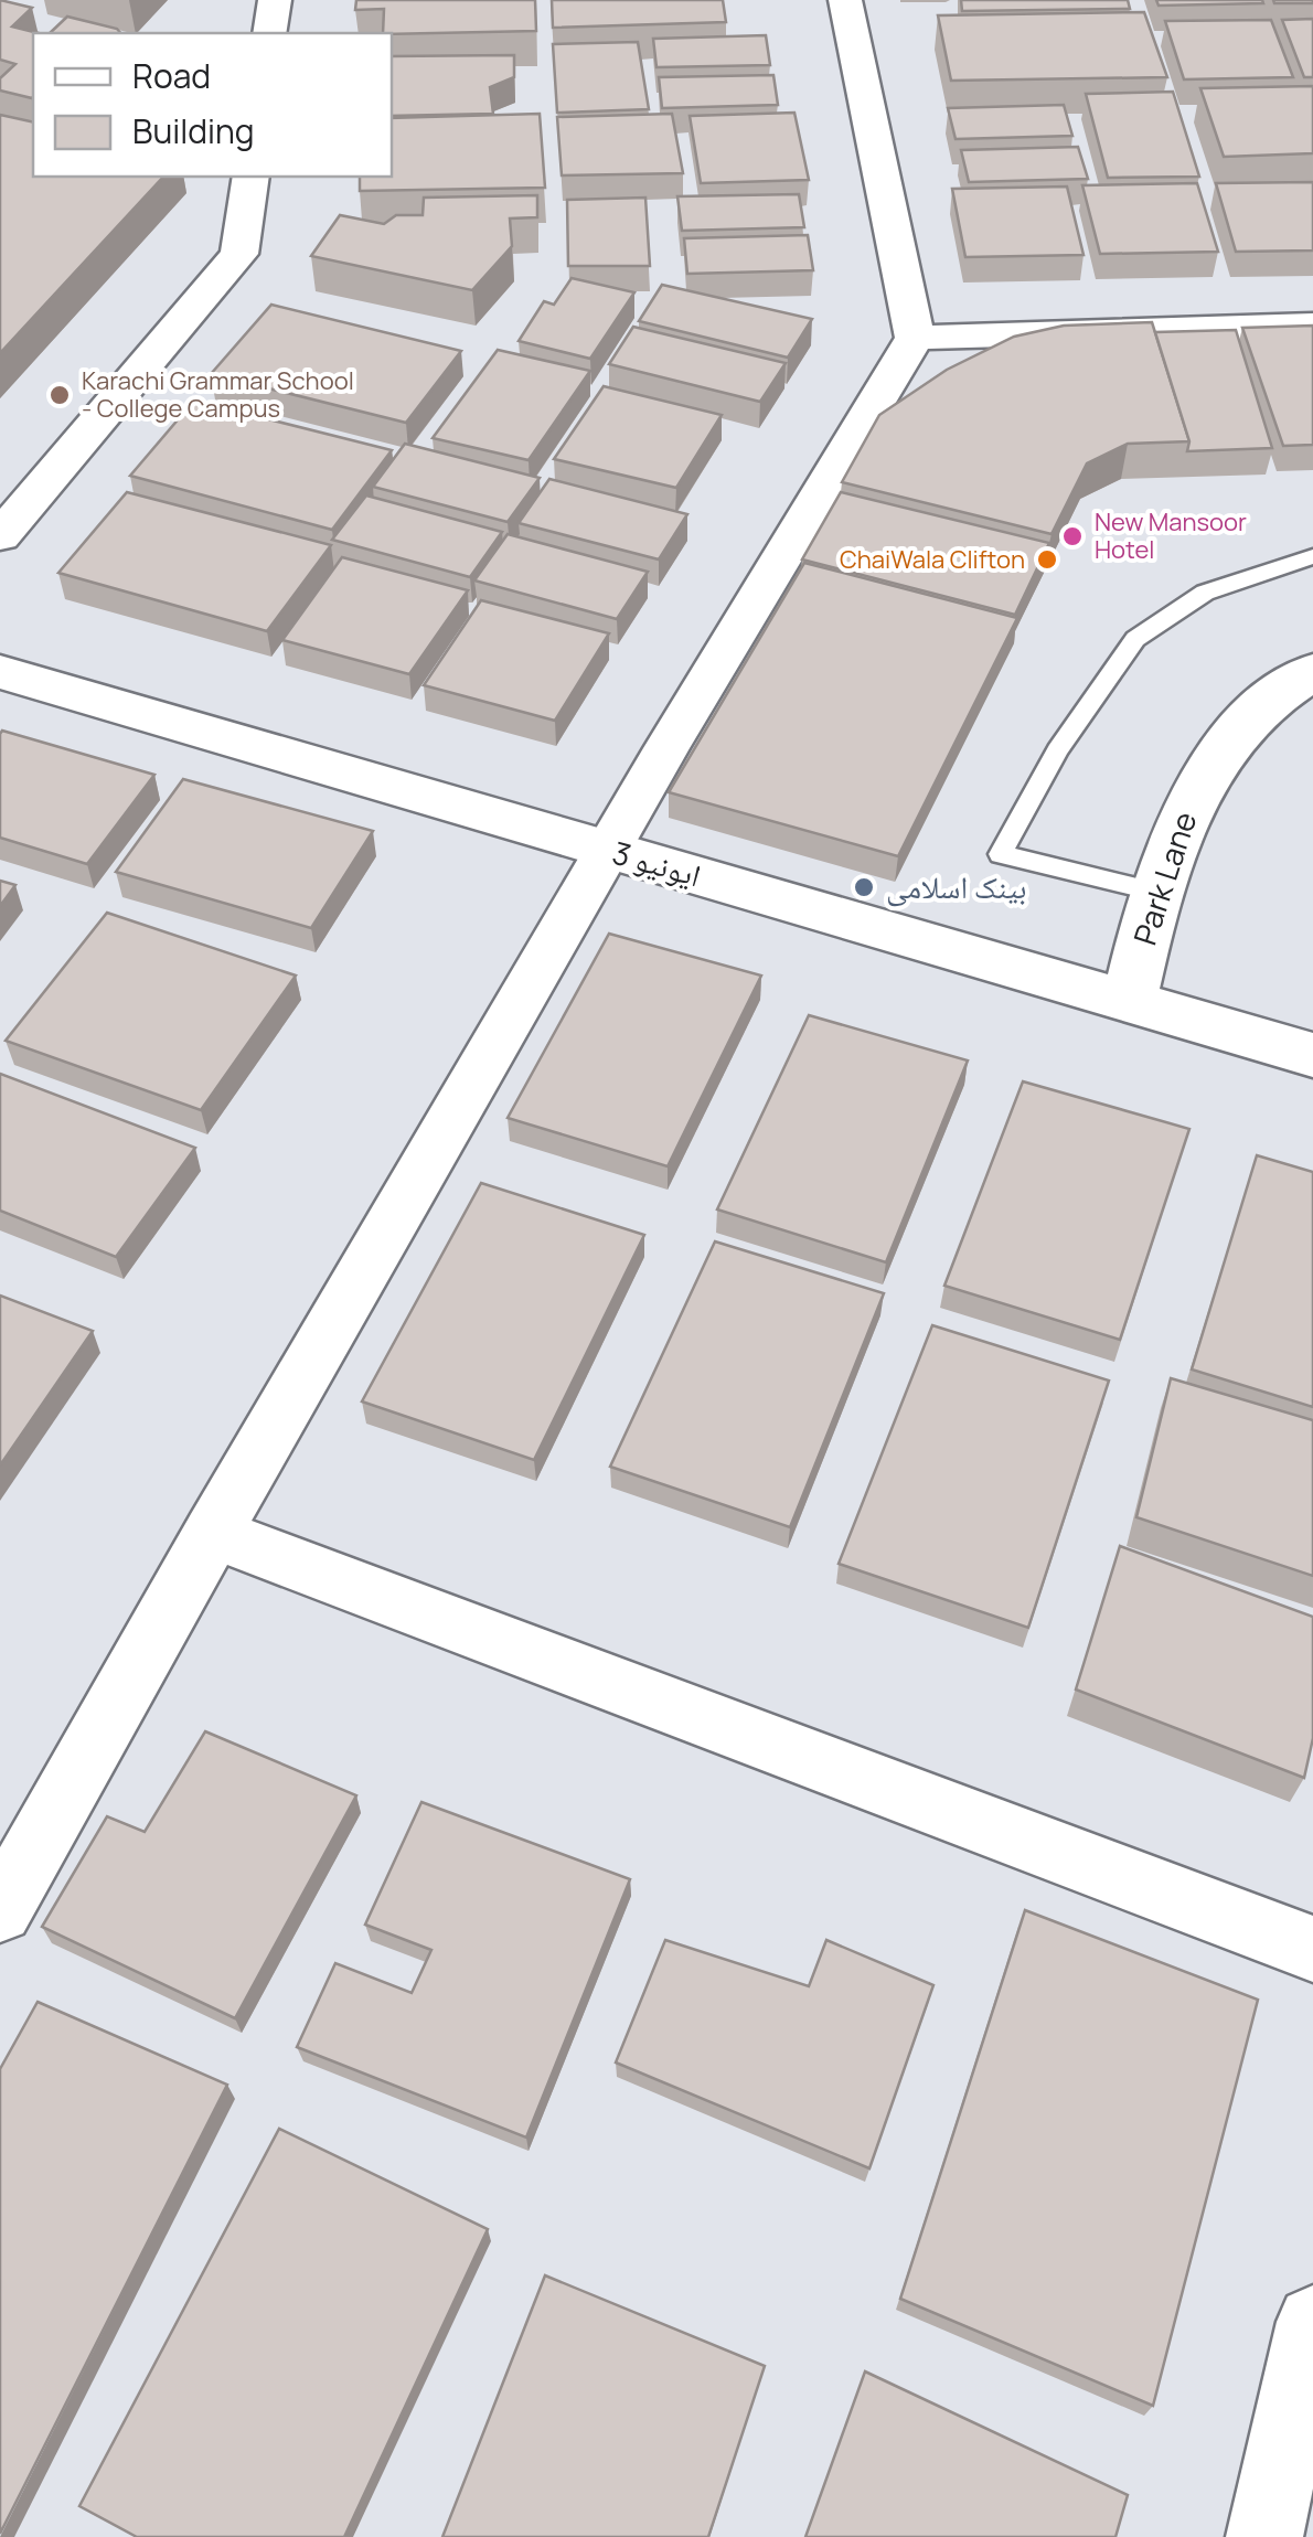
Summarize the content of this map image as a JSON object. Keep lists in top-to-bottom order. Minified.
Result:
{"streets":{"street":["ایونیو 3","Park Lane"]},"crossings":[["ایونیو 3","Park Lane"]],"places":["Karachi Grammar School - College Campus","New Mansoor Hotel","ChaiWala Clifton","بینک اسلامی"],"legend":["Road","Building"]}
